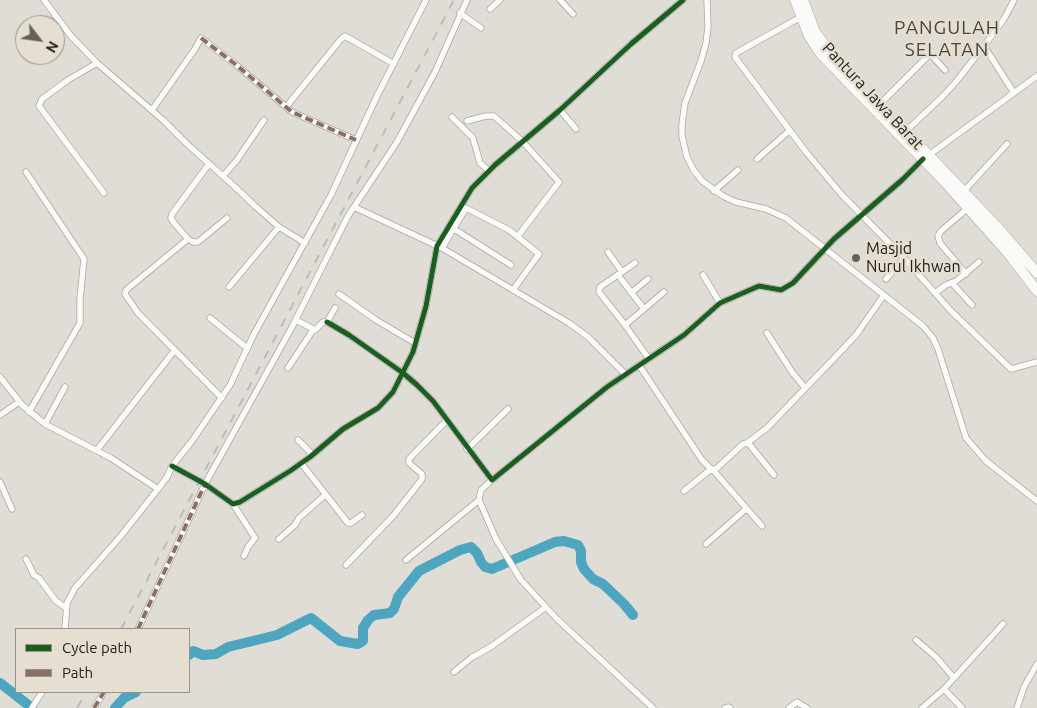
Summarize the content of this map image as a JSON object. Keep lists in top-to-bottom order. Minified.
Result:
{"streets":{"highway":["Pantura Jawa Barat"]},"districts":["PANGULAH SELATAN"],"places":["Masjid Nurul Ikhwan"],"legend":["Cycle path","Path"],"north":"bottom right"}
